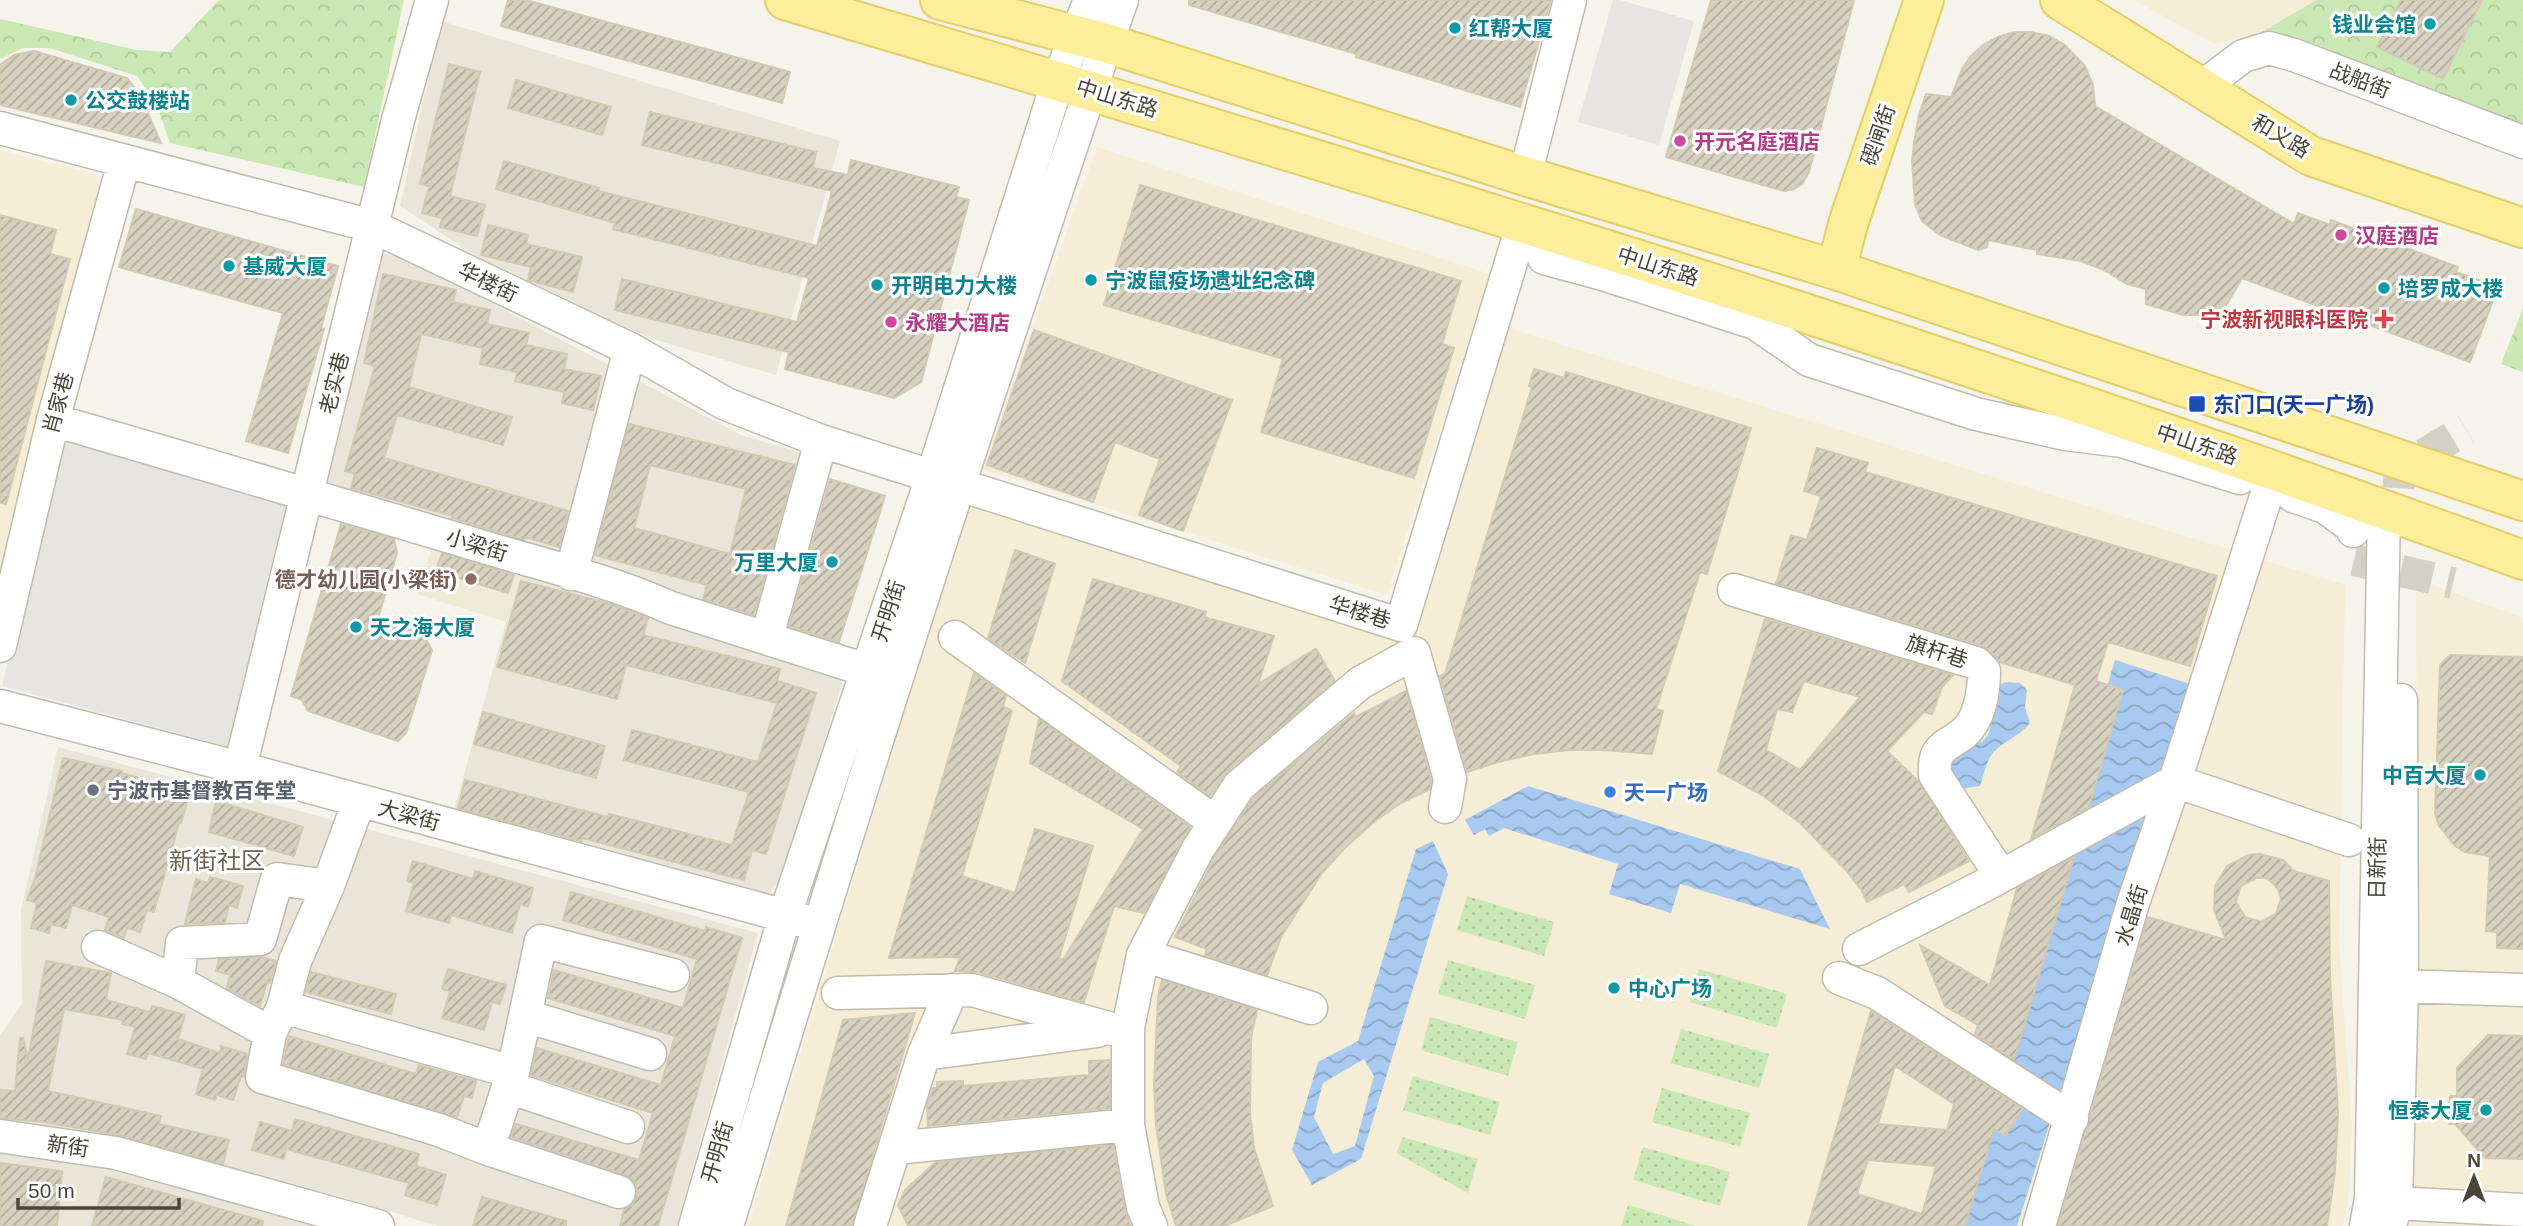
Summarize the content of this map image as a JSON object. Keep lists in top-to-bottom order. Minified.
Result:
{"streets":{"main road":["中山东路","碶闸街","和义路"],"street":["战船街","华楼街","老实巷","肖家巷","小梁街","开明街","华楼巷","旗杆巷","大梁街","日新街","水晶街","新街"]},"crossings":[["战船街","和义路"],["中山东路","开明街"],["中山东路","华楼巷"],["中山东路","日新街"],["中山东路","水晶街"],["华楼街","老实巷"],["华楼街","肖家巷"],["华楼街","开明街"],["华楼街","华楼巷"],["老实巷","小梁街"],["老实巷","大梁街"],["肖家巷","小梁街"],["小梁街","开明街"],["开明街","华楼巷"],["开明街","大梁街"]],"districts":["新街社区"],"places":{"other":["钱业会馆","红帮大厦","公交鼓楼站","开元名庭酒店","汉庭酒店","基威大厦","宁波鼠疫场遗址纪念碑","开明电力大楼","培罗成大楼","永耀大酒店","万里大厦","德才幼儿园(小梁街)","天之海大厦","中百大厦","宁波市基督教百年堂","天一广场","中心广场","恒泰大厦"],"health":["宁波新视眼科医院"],"transit":["东门口(天一广场)"]},"scale_bar":"50 m","north":"top"}
